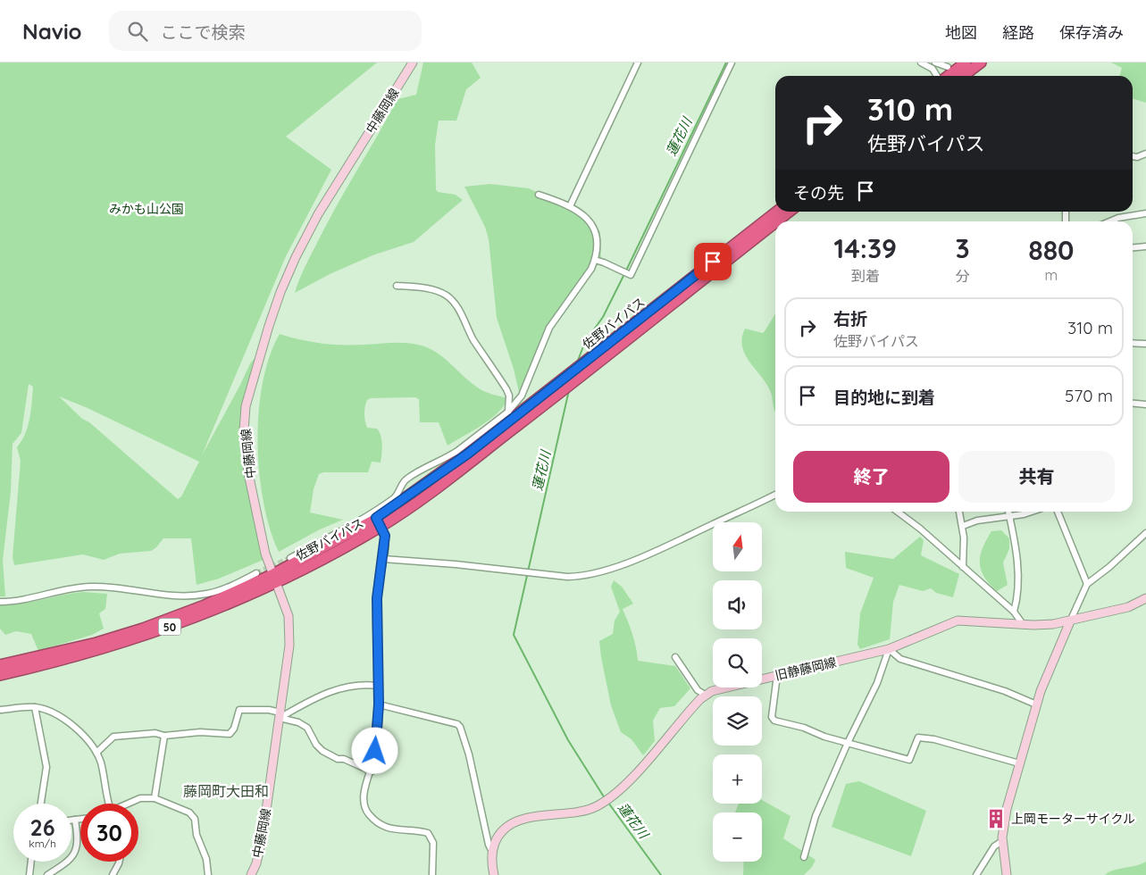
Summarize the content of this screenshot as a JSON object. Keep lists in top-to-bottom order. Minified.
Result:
{"streets":{"highway":["佐野バイパス","50"],"street":["中藤岡線","旧静藤岡線"]},"crossings":[["中藤岡線","佐野バイパス"]],"districts":["藤岡町大田和"],"water":["蓮花川"],"parks":["みかも山公園"],"places":{"building":["上岡モーターサイクル"]},"north":"top","page":{"header":"Navio","search":"ここで検索","nav":["地図","経路","保存済み"],"turn":["310 m","佐野バイパス"],"then":"その先","eta":["14:39","到着","3","分","880","m"],"list":[{"name":"右折","note":"佐野バイパス","value":"310 m"},{"name":"目的地に到着","value":"570 m"}],"buttons":["終了","共有"],"map_buttons":["+","−"],"speed":"26 km/h","limit":"30"}}
